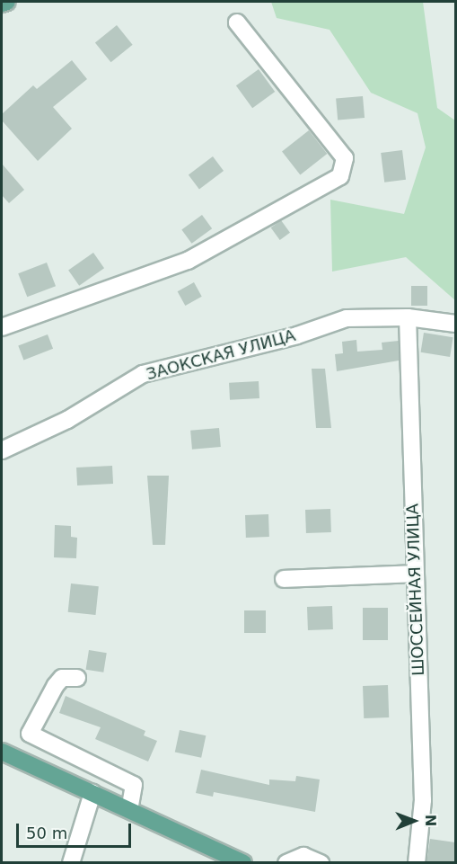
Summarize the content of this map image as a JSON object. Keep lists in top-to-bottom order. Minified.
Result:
{"streets":{"street":["ЗАОКСКАЯ УЛИЦА","ШОССЕЙНАЯ УЛИЦА"]},"crossings":[["ЗАОКСКАЯ УЛИЦА","ШОССЕЙНАЯ УЛИЦА"]],"scale_bar":"50 m","north":"right"}
